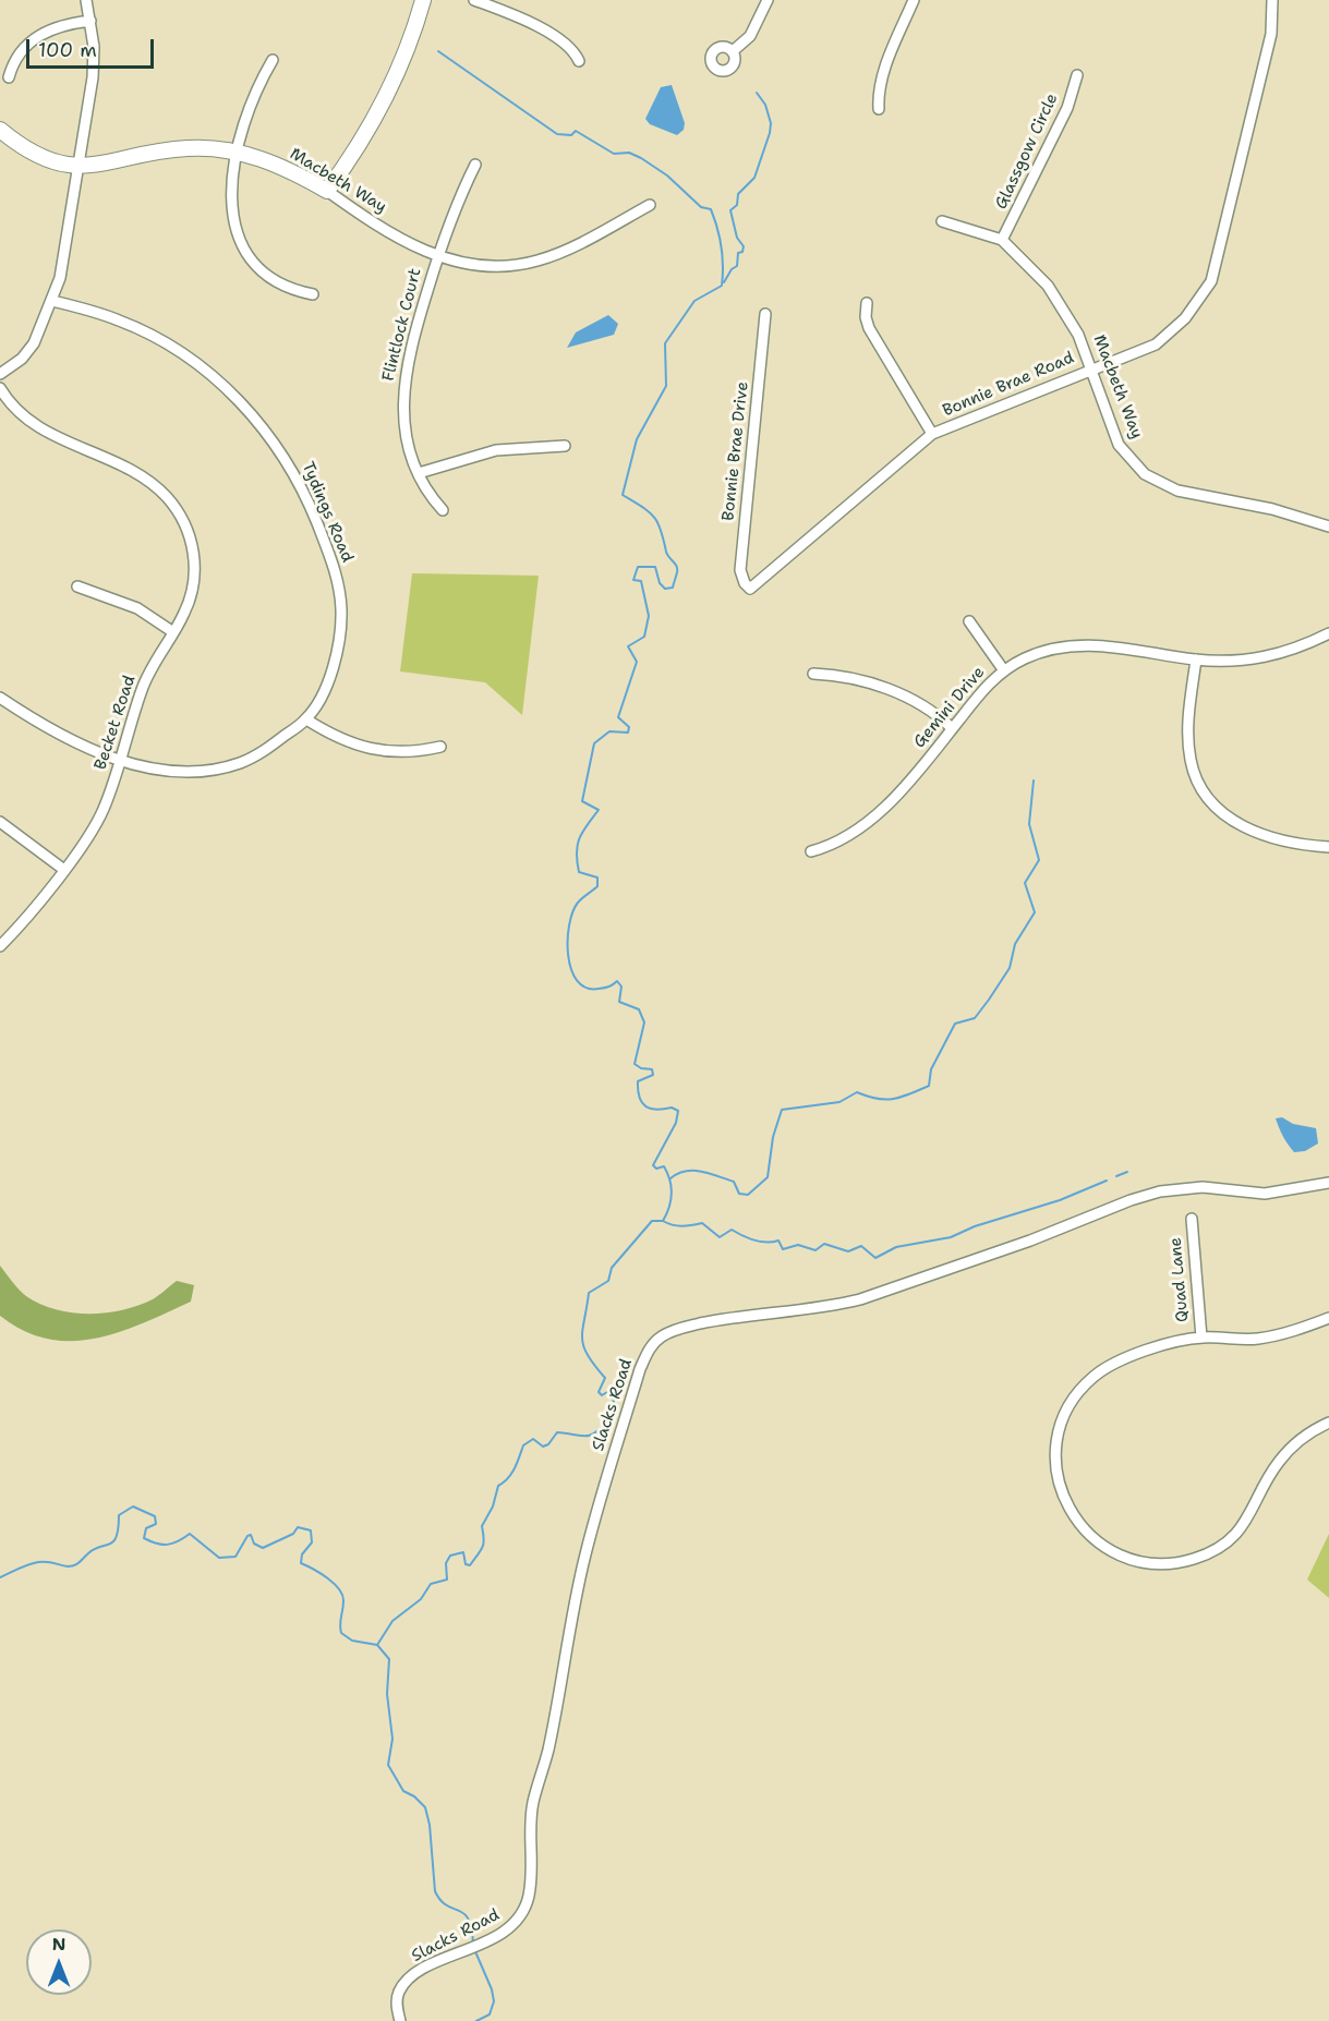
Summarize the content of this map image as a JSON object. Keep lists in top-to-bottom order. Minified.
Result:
{"streets":{"street":["Glassgow Circle","Macbeth Way","Flintlock Court","Bonnie Brae Road","Bonnie Brae Drive","Tydings Road","Gemini Drive","Becket Road","Quad Lane","Slacks Road"]},"crossings":[["Glassgow Circle","Macbeth Way"],["Macbeth Way","Flintlock Court"],["Macbeth Way","Bonnie Brae Road"],["Bonnie Brae Road","Bonnie Brae Drive"],["Tydings Road","Becket Road"]],"scale_bar":"100 m","north":"top"}
